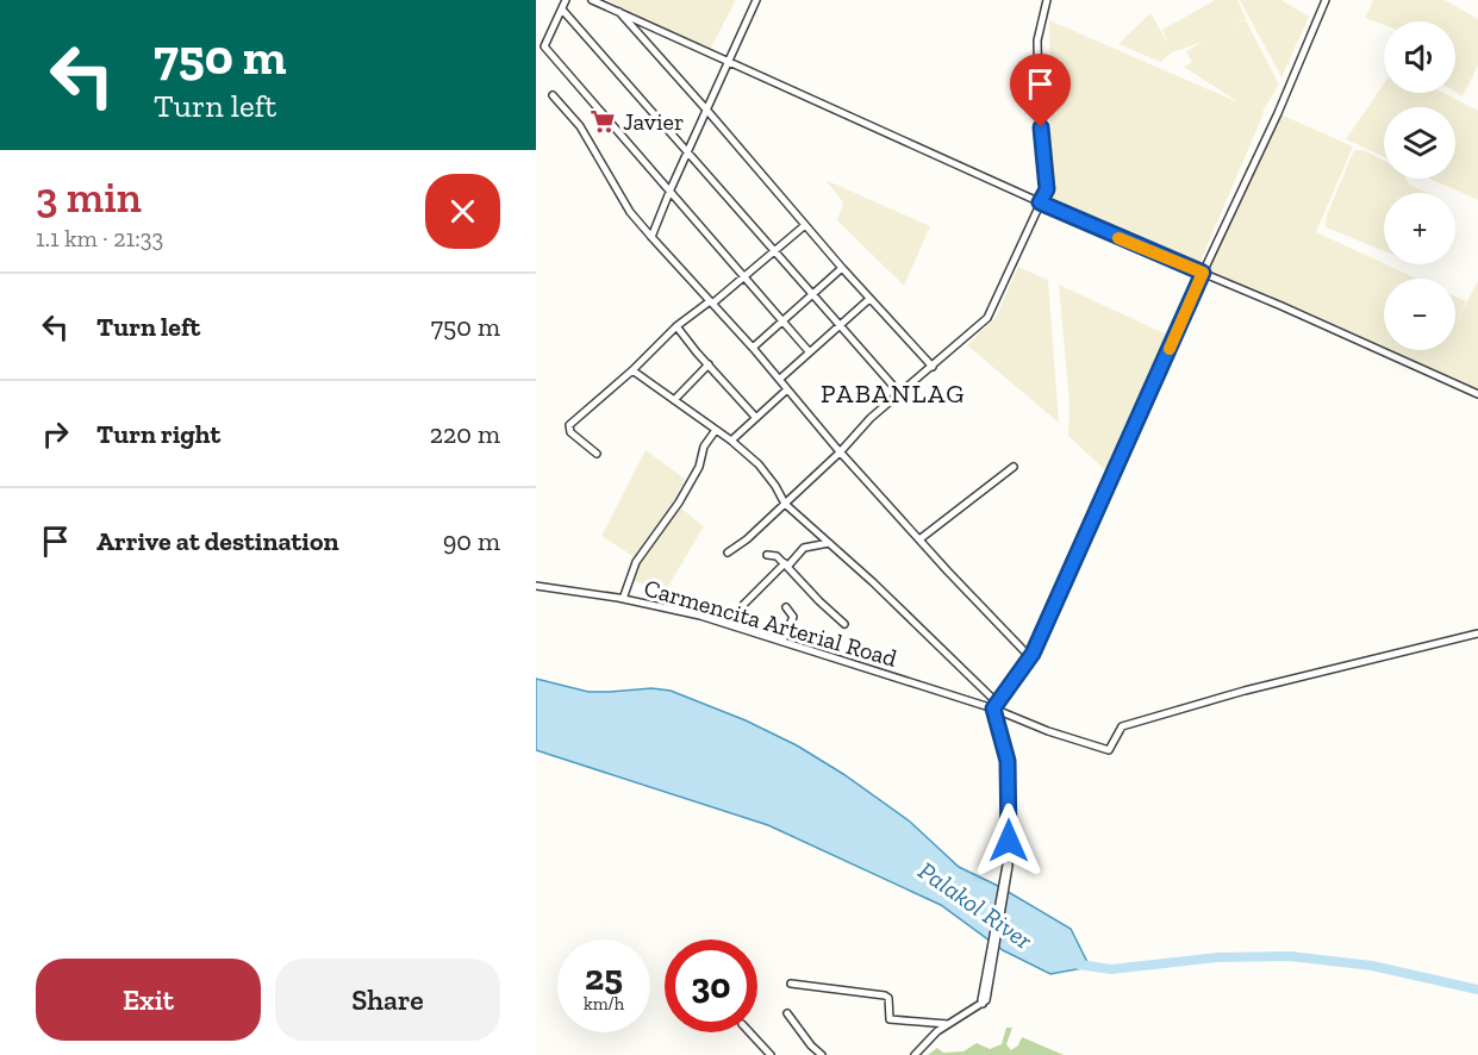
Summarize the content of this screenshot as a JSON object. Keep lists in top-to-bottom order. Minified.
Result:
{"streets":{"street":["Carmencita Arterial Road"]},"districts":["PABANLAG"],"water":["Palakol River"],"places":{"supermarket":["Javier"]},"page":{"turn":["750 m","Turn left"],"map_buttons":["+","−"],"heading":["3 min","1.1 km · 21:33"],"list":[{"name":"Turn left","value":"750 m"},{"name":"Turn right","value":"220 m"},{"name":"Arrive at destination","value":"90 m"}],"speed":"25 km/h","limit":"30","buttons":["Exit","Share"]}}
